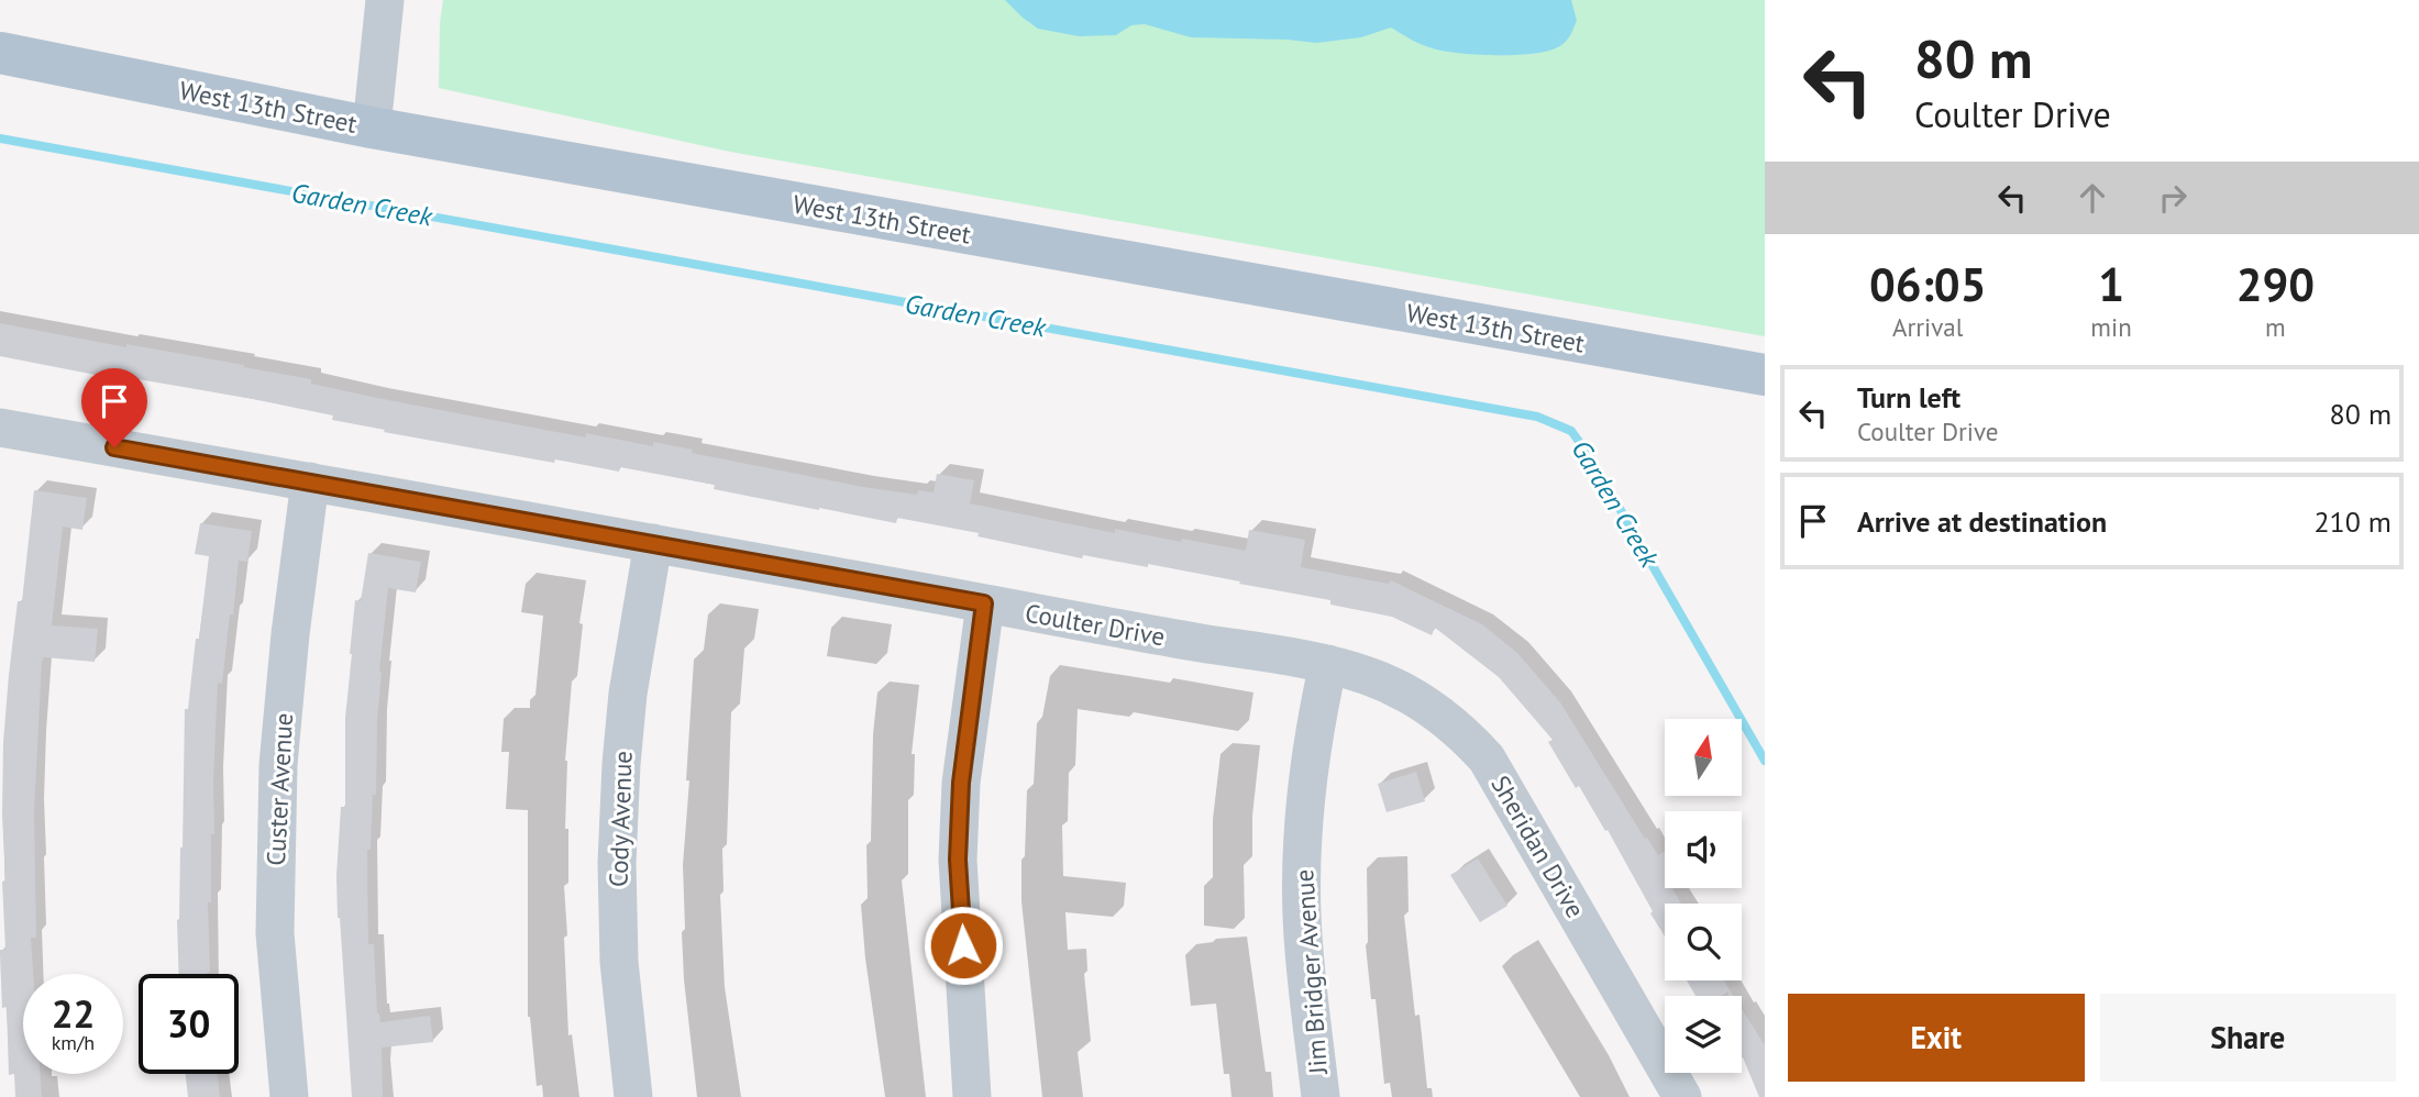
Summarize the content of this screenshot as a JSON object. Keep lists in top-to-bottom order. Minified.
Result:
{"streets":{"main road":["West 13th Street"],"street":["Coulter Drive","Custer Avenue","Cody Avenue","Sheridan Drive","Jim Bridger Avenue"]},"crossings":[["Coulter Drive","Custer Avenue"],["Coulter Drive","Cody Avenue"],["Coulter Drive","Sheridan Drive"],["Coulter Drive","Jim Bridger Avenue"],["Sheridan Drive","Jim Bridger Avenue"]],"water":["Garden Creek"],"north":"top","page":{"turn":["80 m","Coulter Drive"],"eta":["06:05","Arrival","1","min","290","m"],"list":[{"name":"Turn left","note":"Coulter Drive","value":"80 m"},{"name":"Arrive at destination","value":"210 m"}],"speed":"22 km/h","limit":"30","buttons":["Exit","Share"]}}
